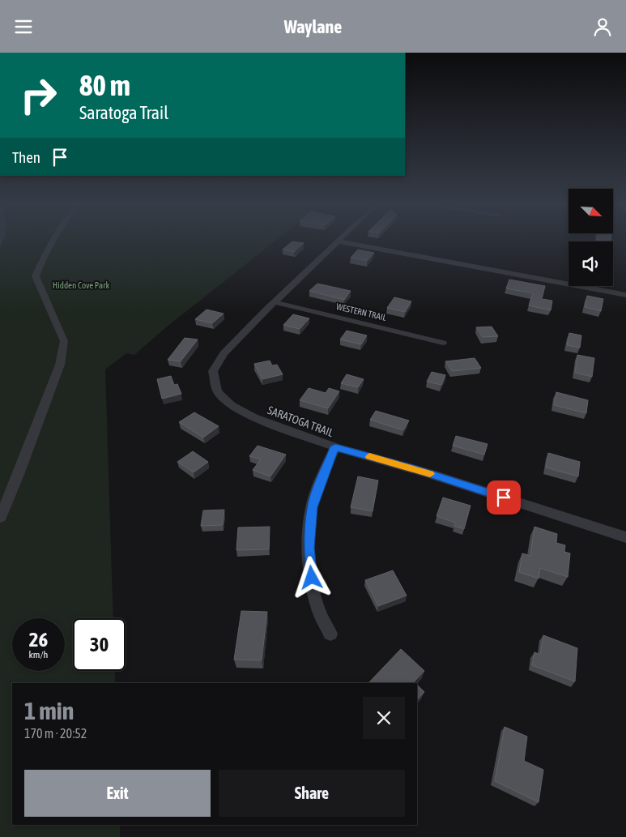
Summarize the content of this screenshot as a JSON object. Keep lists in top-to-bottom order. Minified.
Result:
{"streets":{"street":["WESTERN TRAIL","SARATOGA TRAIL"]},"crossings":[["WESTERN TRAIL","SARATOGA TRAIL"]],"parks":["Hidden Cove Park"],"north":"bottom right","page":{"header":"Waylane","turn":["80 m","Saratoga Trail"],"then":"Then","speed":"26 km/h","limit":"30","heading":["1 min","170 m · 20:52"],"buttons":["Exit","Share"]}}
